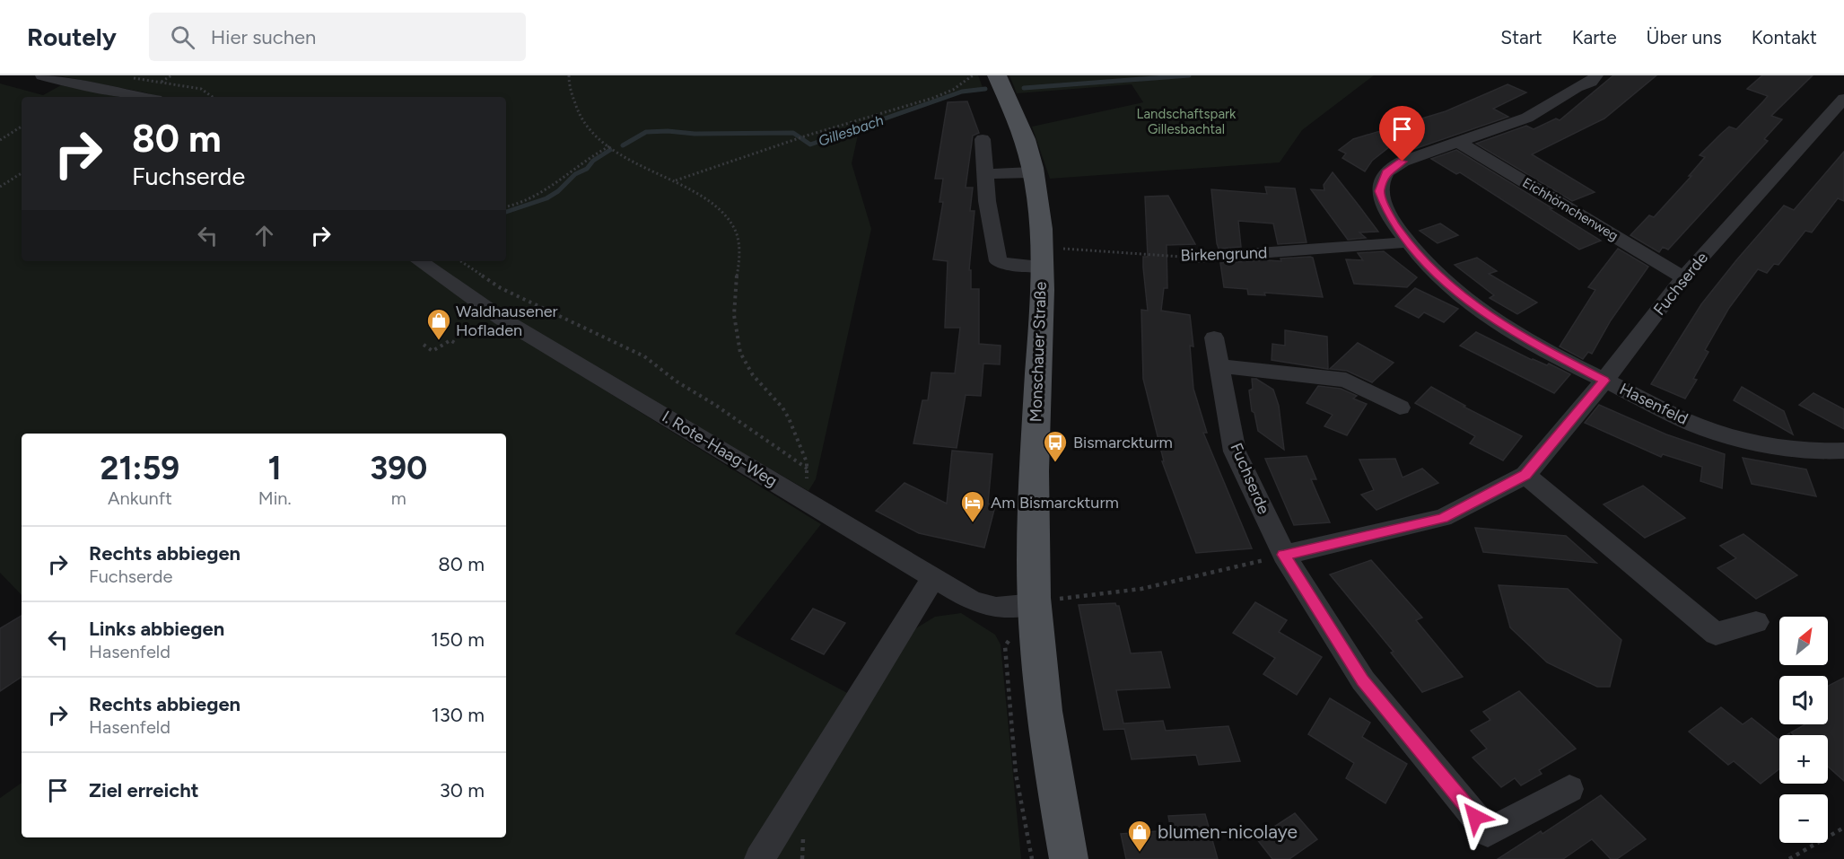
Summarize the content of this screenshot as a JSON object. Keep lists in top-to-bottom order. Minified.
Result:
{"streets":{"main road":["Monschauer Straße"],"street":["Eichhörnchenweg","Birkengrund","Fuchserde","Hasenfeld","I. Rote-Haag-Weg"]},"crossings":[["Eichhörnchenweg","Fuchserde"],["Eichhörnchenweg","Hasenfeld"],["Birkengrund","Monschauer Straße"],["Birkengrund","Hasenfeld"],["Fuchserde","Hasenfeld"],["Monschauer Straße","I. Rote-Haag-Weg"]],"water":["Gillesbach"],"parks":["Landschaftspark Gillesbachtal"],"places":{"shop":["Waldhausener Hofladen","blumen-nicolaye"],"bus stop":["Bismarckturm"],"hotel":["Am Bismarckturm"]},"north":"top right","page":{"header":"Routely","search":"Hier suchen","nav":["Start","Karte","Über uns","Kontakt"],"turn":["80 m","Fuchserde"],"eta":["21:59","Ankunft","1","Min.","390","m"],"list":[{"name":"Rechts abbiegen","note":"Fuchserde","value":"80 m"},{"name":"Links abbiegen","note":"Hasenfeld","value":"150 m"},{"name":"Rechts abbiegen","note":"Hasenfeld","value":"130 m"},{"name":"Ziel erreicht","value":"30 m"}],"map_buttons":["+","−"]}}
